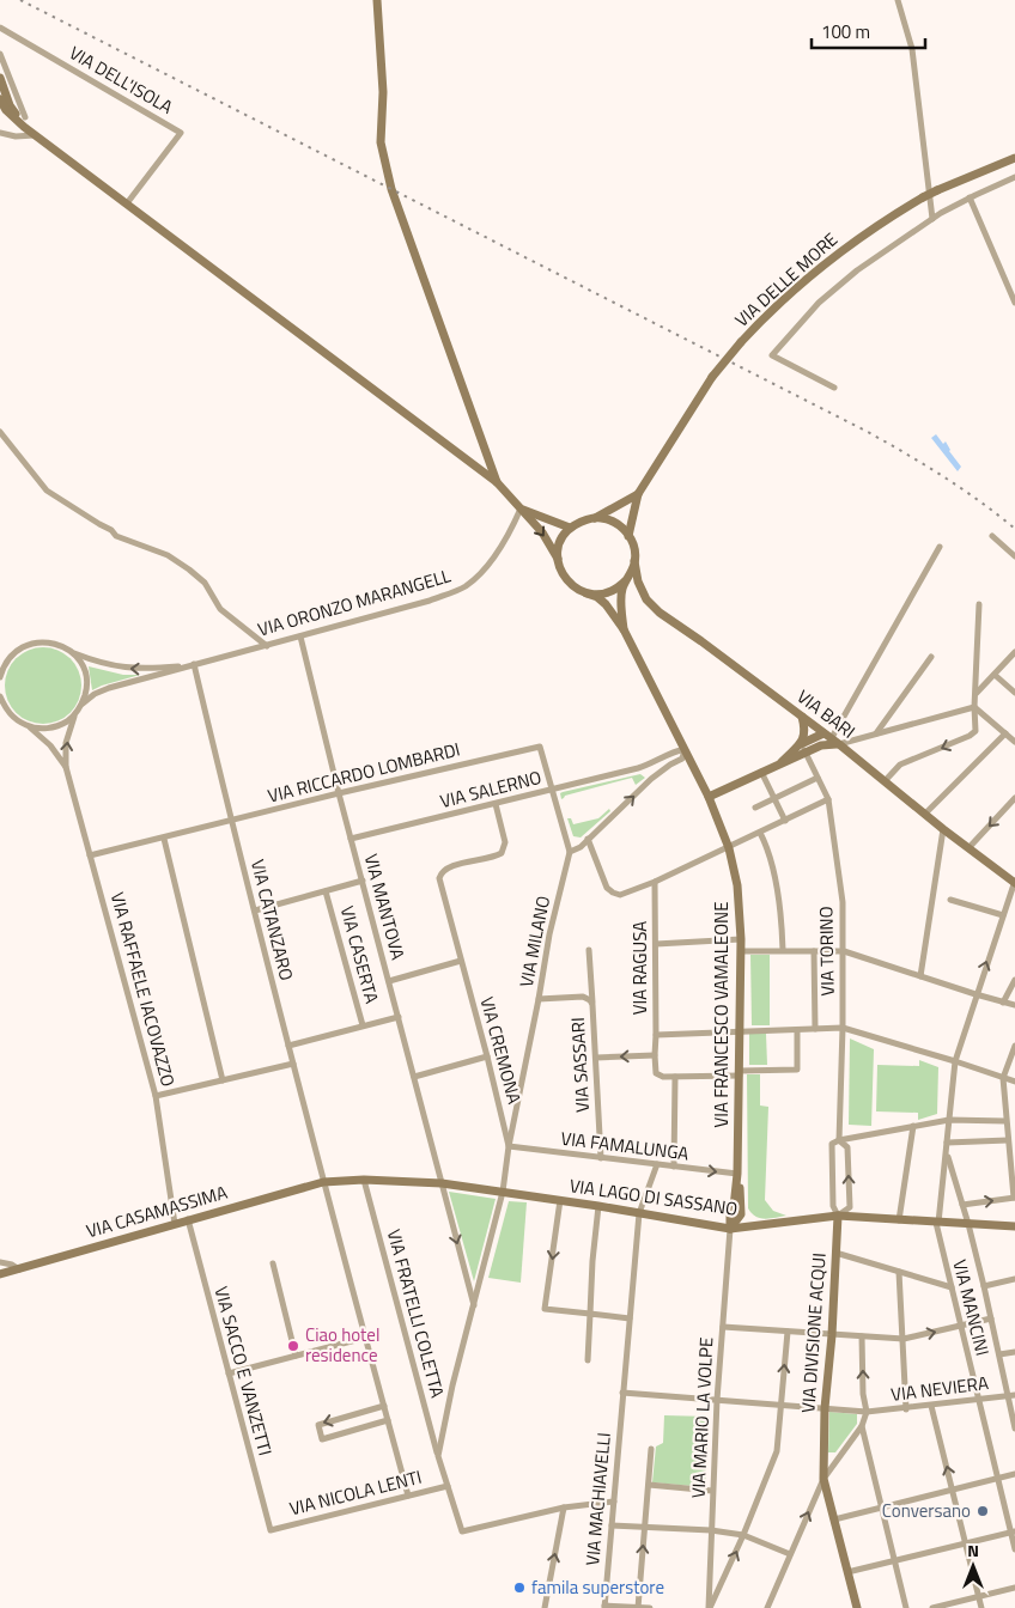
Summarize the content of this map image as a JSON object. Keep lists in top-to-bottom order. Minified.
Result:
{"streets":{"main road":["VIA DELLE MORE","VIA BARI","VIA FRANCESCO VAMALEONE","VIA LAGO DI SASSANO","VIA CASAMASSIMA","VIA DIVISIONE ACQUI"],"street":["VIA DELL'ISOLA","VIA ORONZO MARANGELL","VIA RICCARDO LOMBARDI","VIA SALERNO","VIA MANTOVA","VIA CATANZARO","VIA MILANO","VIA TORINO","VIA CASERTA","VIA RAGUSA","VIA RAFFAELE IACOVAZZO","VIA CREMONA","VIA SASSARI","VIA FAMALUNGA","VIA MANCINI","VIA FRATELLI COLETTA","VIA SACCO E VANZETTI","VIA NEVIERA","VIA MARIO LA VOLPE","VIA NICOLA LENTI","VIA MACHIAVELLI"]},"crossings":[["VIA ORONZO MARANGELL","VIA MANTOVA"],["VIA ORONZO MARANGELL","VIA CATANZARO"],["VIA BARI","VIA FRANCESCO VAMALEONE"],["VIA BARI","VIA MANCINI"],["VIA RICCARDO LOMBARDI","VIA SALERNO"],["VIA RICCARDO LOMBARDI","VIA MANTOVA"],["VIA RICCARDO LOMBARDI","VIA CATANZARO"],["VIA RICCARDO LOMBARDI","VIA MILANO"],["VIA RICCARDO LOMBARDI","VIA RAFFAELE IACOVAZZO"],["VIA SALERNO","VIA MANTOVA"],["VIA SALERNO","VIA FRANCESCO VAMALEONE"],["VIA SALERNO","VIA CREMONA"],["VIA MANTOVA","VIA MILANO"],["VIA MANTOVA","VIA LAGO DI SASSANO"],["VIA CATANZARO","VIA LAGO DI SASSANO"],["VIA CATANZARO","VIA CASAMASSIMA"],["VIA CATANZARO","VIA NICOLA LENTI"],["VIA MILANO","VIA CREMONA"],["VIA MILANO","VIA SASSARI"],["VIA MILANO","VIA FAMALUNGA"],["VIA MILANO","VIA LAGO DI SASSANO"],["VIA MILANO","VIA FRATELLI COLETTA"],["VIA RAFFAELE IACOVAZZO","VIA CASAMASSIMA"],["VIA FRANCESCO VAMALEONE","VIA FAMALUNGA"],["VIA CREMONA","VIA FAMALUNGA"],["VIA SASSARI","VIA FAMALUNGA"],["VIA FAMALUNGA","VIA MACHIAVELLI"],["VIA LAGO DI SASSANO","VIA CASAMASSIMA"],["VIA LAGO DI SASSANO","VIA MANCINI"],["VIA LAGO DI SASSANO","VIA FRATELLI COLETTA"],["VIA LAGO DI SASSANO","VIA DIVISIONE ACQUI"],["VIA LAGO DI SASSANO","VIA MARIO LA VOLPE"],["VIA LAGO DI SASSANO","VIA MACHIAVELLI"],["VIA CASAMASSIMA","VIA SACCO E VANZETTI"],["VIA MANCINI","VIA NEVIERA"],["VIA FRATELLI COLETTA","VIA NICOLA LENTI"],["VIA DIVISIONE ACQUI","VIA NEVIERA"],["VIA SACCO E VANZETTI","VIA NICOLA LENTI"],["VIA NEVIERA","VIA MARIO LA VOLPE"],["VIA NEVIERA","VIA MACHIAVELLI"]],"places":["Ciao hotel residence","Conversano","famila superstore"],"scale_bar":"100 m","north":"top"}
